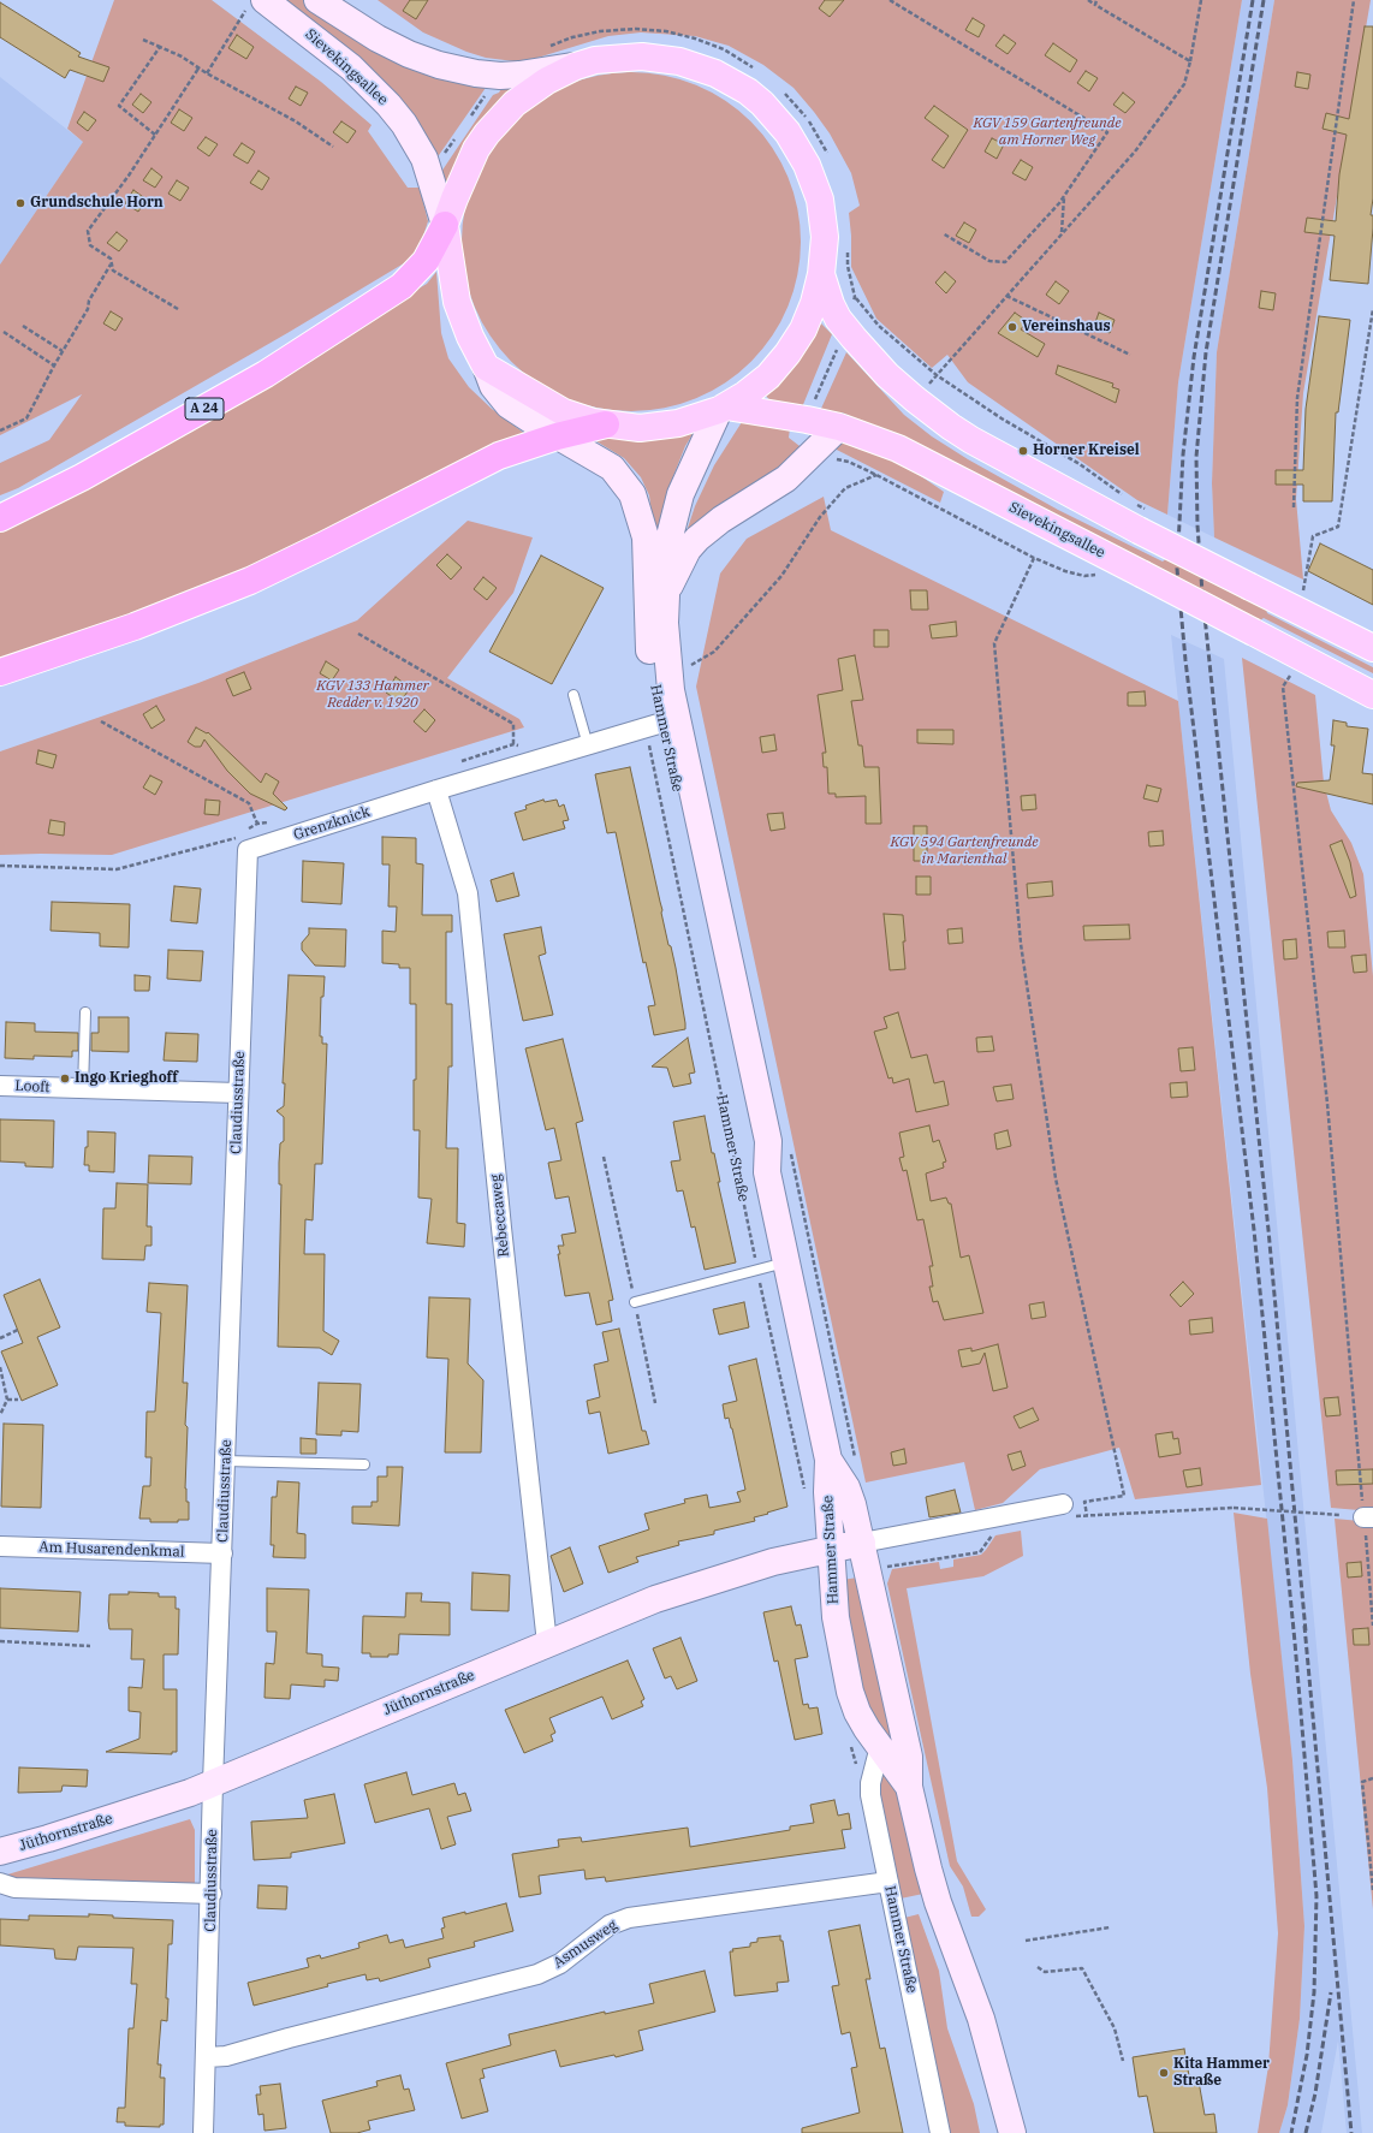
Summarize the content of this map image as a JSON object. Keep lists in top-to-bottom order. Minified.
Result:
{"streets":{"highway":["A 24"],"main road":["Sievekingsallee","Hammer Straße","Jüthornstraße"],"street":["Grenzknick","Looft","Claudiusstraße","Rebeccaweg","Am Husarendenkmal","Asmusweg"]},"crossings":[["Sievekingsallee","A 24"],["Sievekingsallee","Hammer Straße"],["Hammer Straße","Grenzknick"],["Hammer Straße","Jüthornstraße"],["Hammer Straße","Asmusweg"],["Grenzknick","Claudiusstraße"],["Grenzknick","Rebeccaweg"],["Looft","Claudiusstraße"],["Claudiusstraße","Am Husarendenkmal"],["Claudiusstraße","Jüthornstraße"],["Claudiusstraße","Asmusweg"],["Rebeccaweg","Jüthornstraße"]],"parks":["KGV 159 Gartenfreunde am Horner Weg","KGV 133 Hammer Redder v. 1920","KGV 594 Gartenfreunde in Marienthal"],"places":["Grundschule Horn","Vereinshaus","Horner Kreisel","Ingo Krieghoff","Kita Hammer Straße"]}
